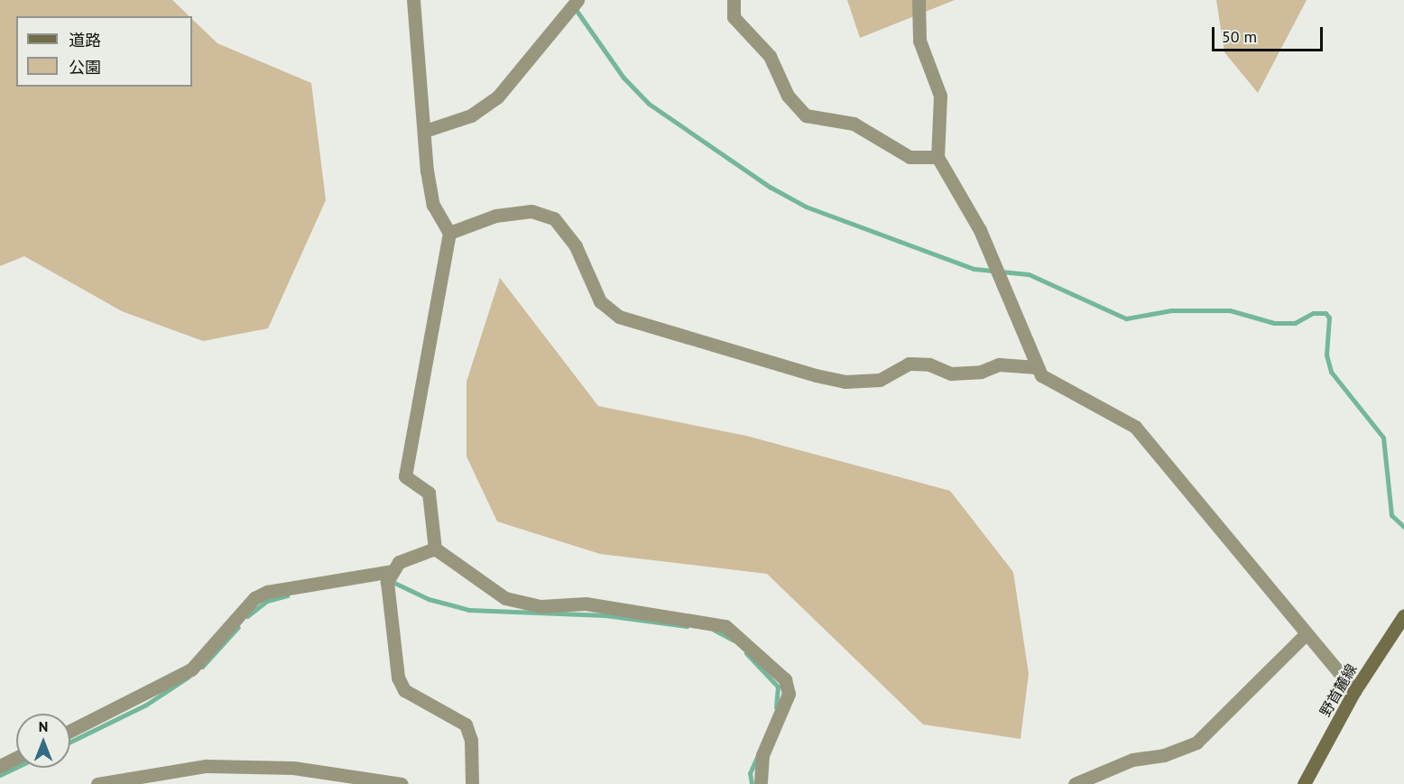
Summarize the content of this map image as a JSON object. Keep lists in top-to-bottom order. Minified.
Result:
{"streets":{"main road":["野首麓線"]},"legend":["道路","公園"],"scale_bar":"50 m","north":"top"}
